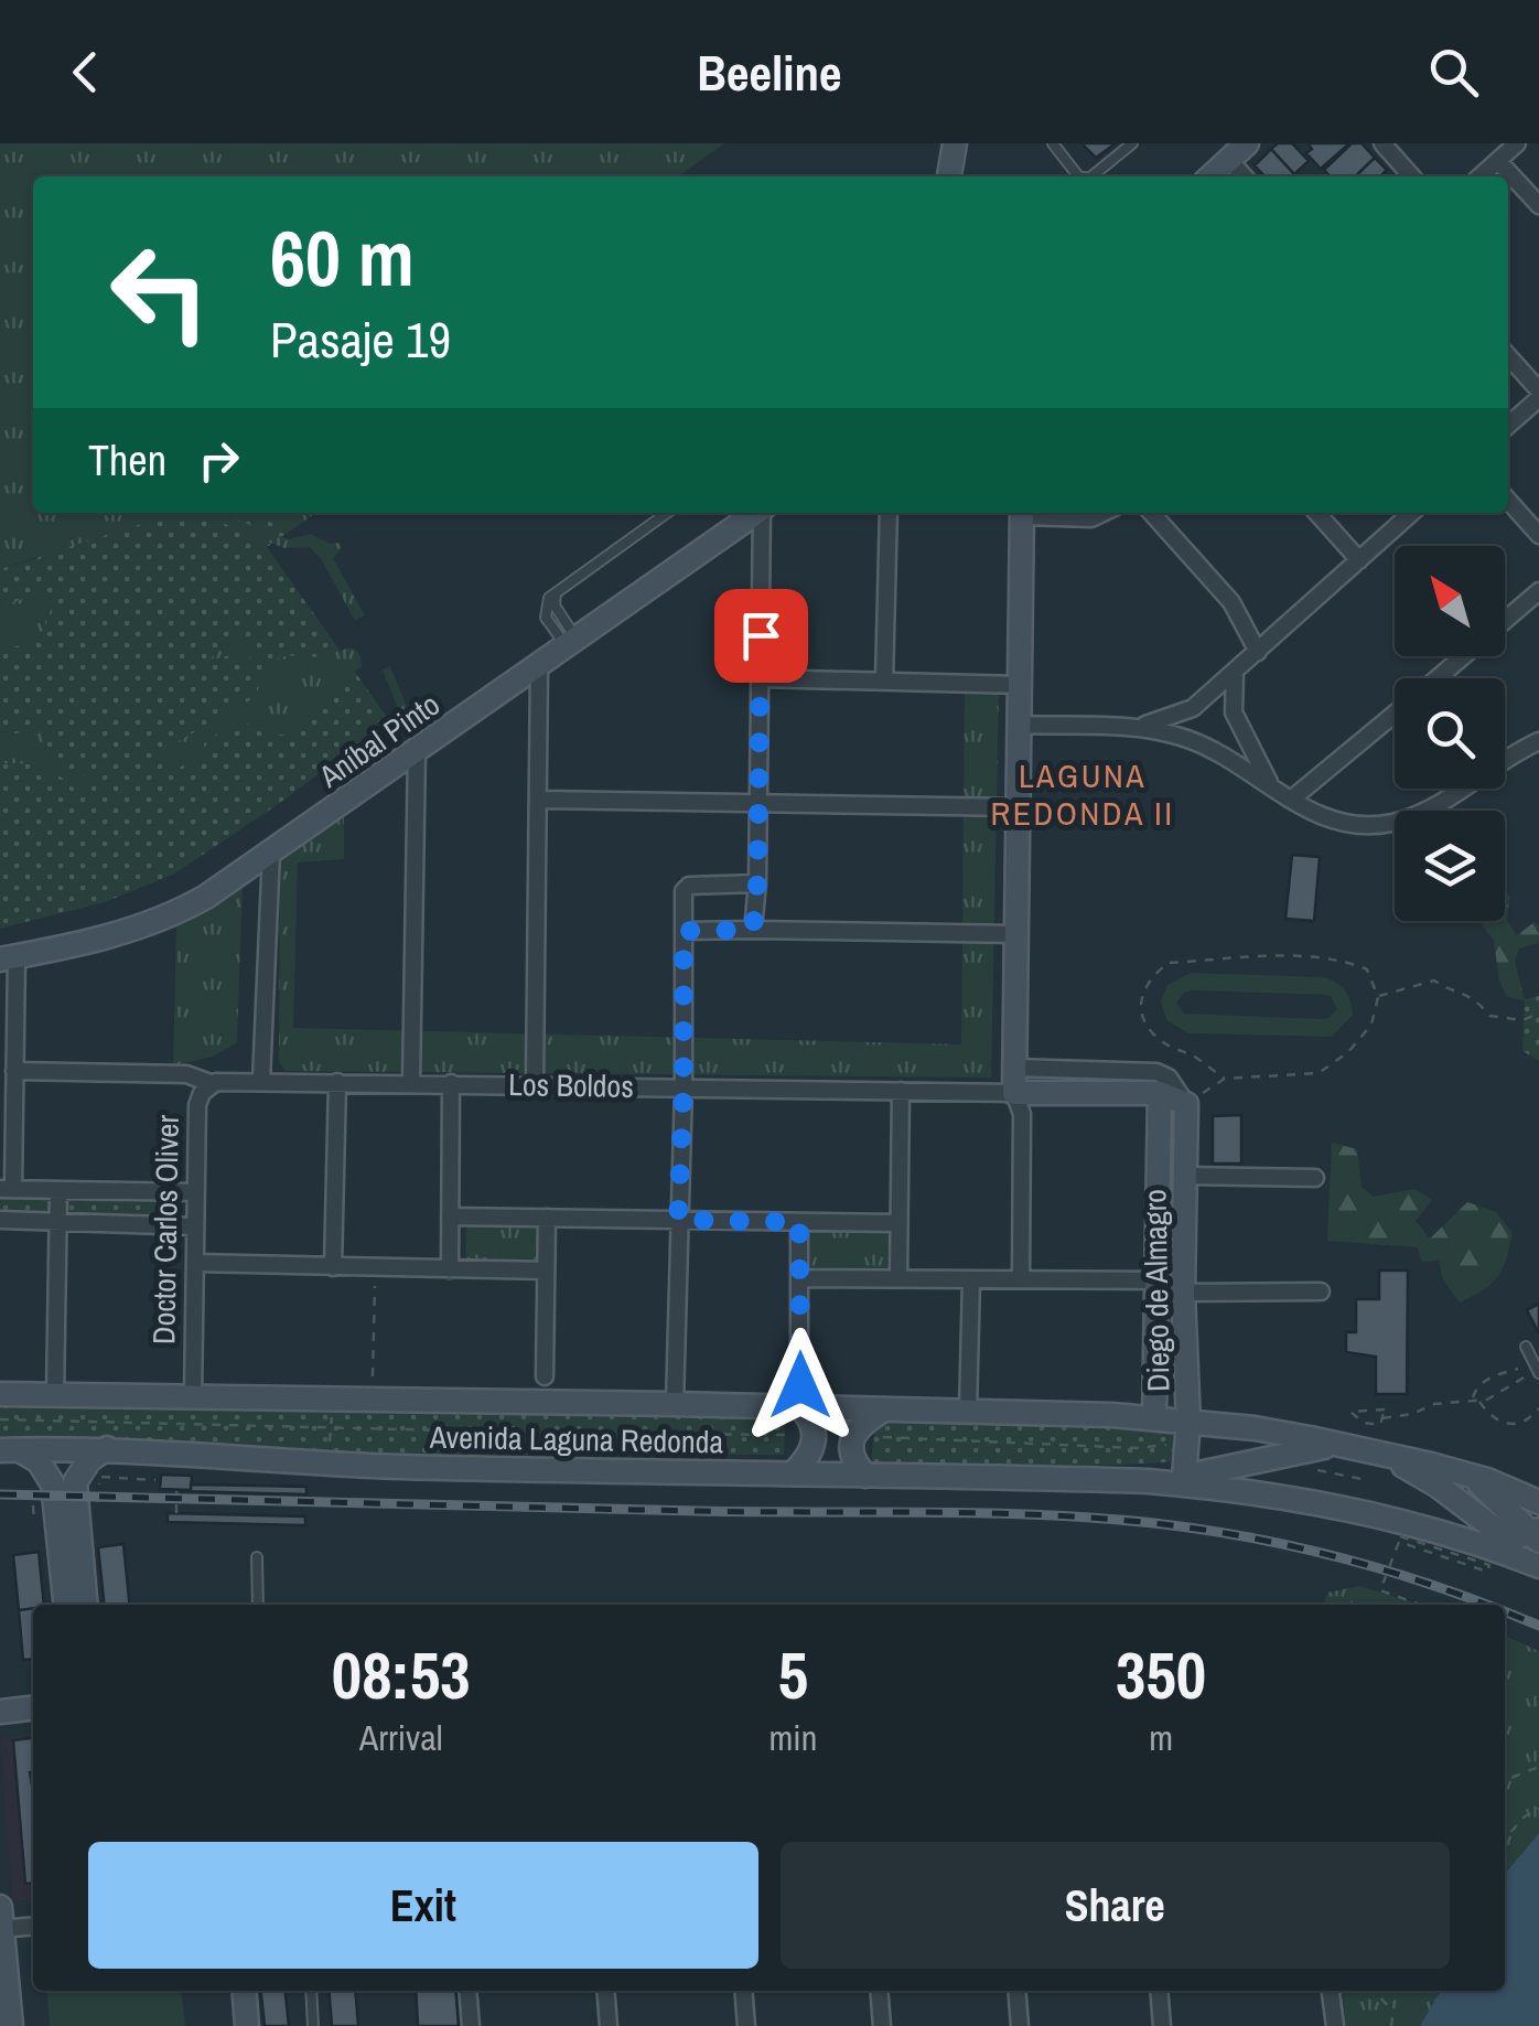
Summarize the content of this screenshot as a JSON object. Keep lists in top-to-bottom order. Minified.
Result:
{"streets":{"main road":["Aníbal Pinto","Diego de Almagro","Avenida Laguna Redonda"],"street":["Los Boldos","Doctor Carlos Oliver"]},"crossings":[["Los Boldos","Doctor Carlos Oliver"],["Doctor Carlos Oliver","Avenida Laguna Redonda"],["Diego de Almagro","Avenida Laguna Redonda"]],"districts":["LAGUNA REDONDA II"],"north":"top left","page":{"header":"Beeline","turn":["60 m","Pasaje 19"],"then":"Then","eta":["08:53","Arrival","5","min","350","m"],"buttons":["Exit","Share"]}}
